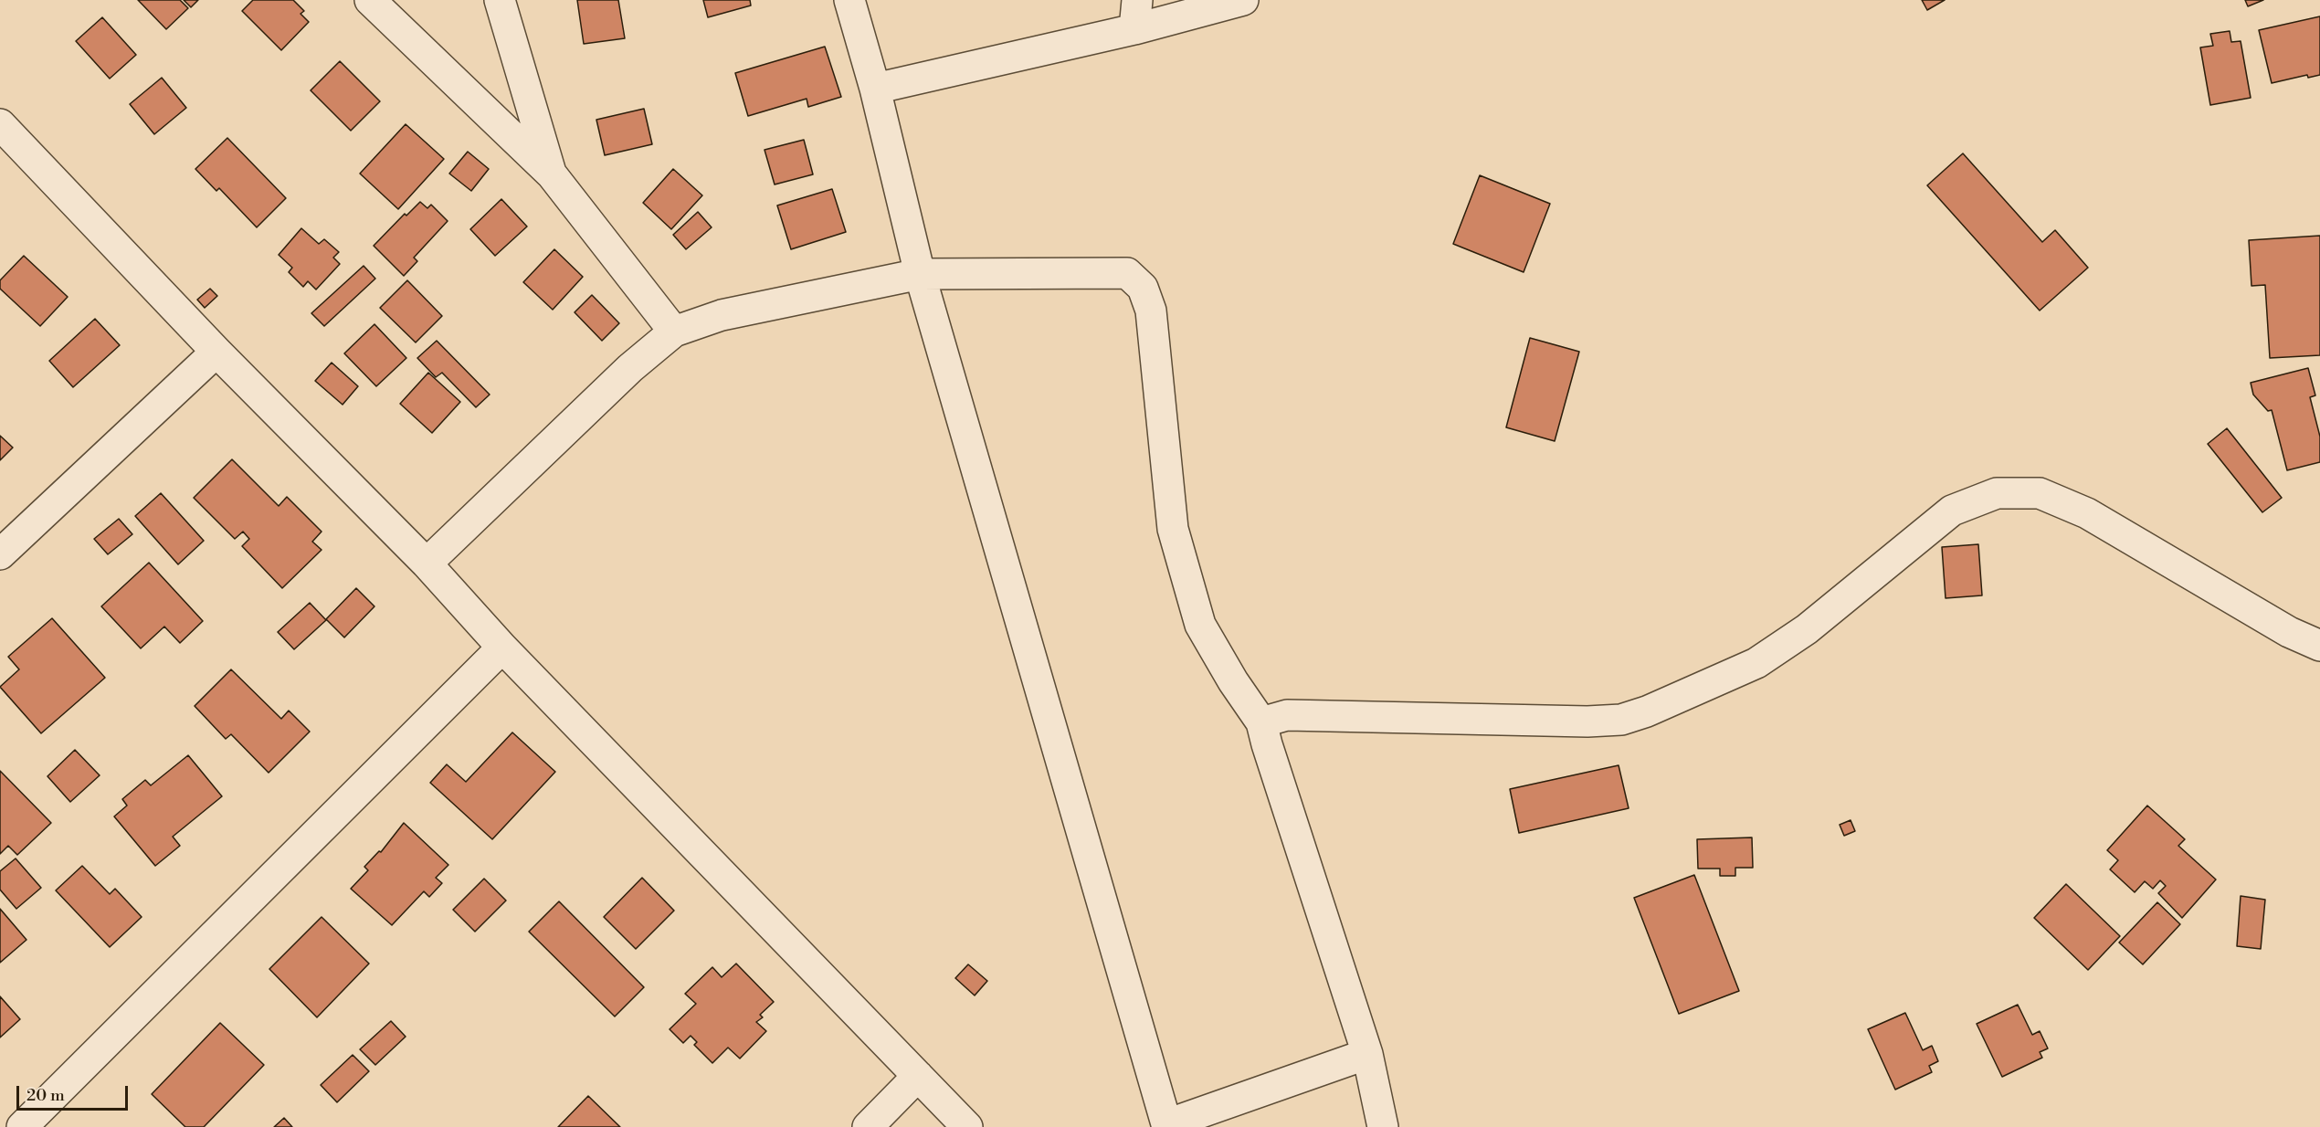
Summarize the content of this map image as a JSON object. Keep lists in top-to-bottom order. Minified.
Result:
{"scale_bar":"20 m"}
